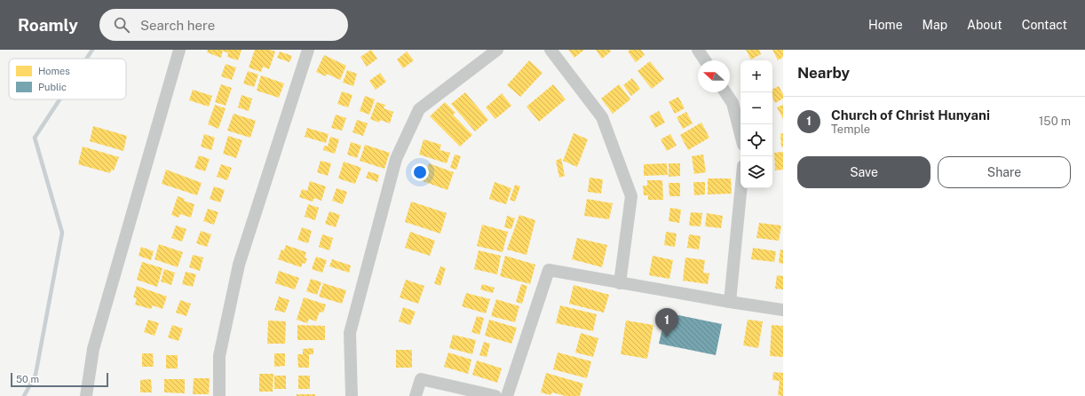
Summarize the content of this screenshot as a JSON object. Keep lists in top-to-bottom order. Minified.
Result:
{"legend":["Homes","Public"],"scale_bar":"50 m","north":"left","page":{"header":"Roamly","search":"Search here","nav":["Home","Map","About","Contact"],"heading":"Nearby","map_buttons":["+","−"],"list":[{"mark":"1","name":"Church of Christ Hunyani","note":"Temple","value":"150 m"}],"buttons":["Save","Share"],"pins":"1","scale":"50 m"}}
